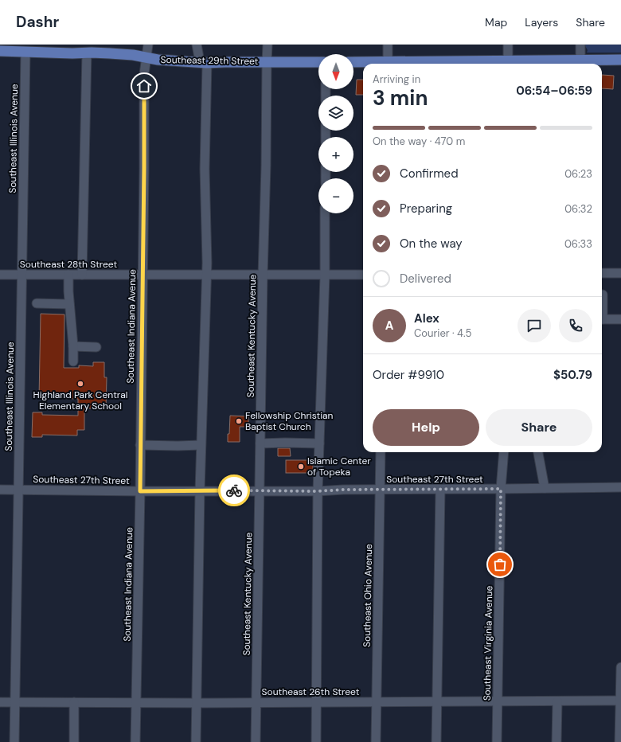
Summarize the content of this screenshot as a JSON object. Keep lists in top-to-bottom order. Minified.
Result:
{"streets":{"main road":["Southeast 29th Street"],"street":["Southeast Illinois Avenue","Southeast 28th Street","Southeast Indiana Avenue","Southeast Kentucky Avenue","Southeast 27th Street","Southeast Ohio Avenue","Southeast Virginia Avenue","Southeast 26th Street"]},"crossings":[["Southeast 29th Street","Southeast Illinois Avenue"],["Southeast 29th Street","Southeast Indiana Avenue"],["Southeast 29th Street","Southeast Kentucky Avenue"],["Southeast Illinois Avenue","Southeast 28th Street"],["Southeast Illinois Avenue","Southeast 27th Street"],["Southeast Illinois Avenue","Southeast 26th Street"],["Southeast 28th Street","Southeast Indiana Avenue"],["Southeast 28th Street","Southeast Kentucky Avenue"],["Southeast Indiana Avenue","Southeast 27th Street"],["Southeast Indiana Avenue","Southeast 26th Street"],["Southeast Kentucky Avenue","Southeast 27th Street"],["Southeast Kentucky Avenue","Southeast 26th Street"],["Southeast 27th Street","Southeast Ohio Avenue"],["Southeast 27th Street","Southeast Virginia Avenue"],["Southeast Ohio Avenue","Southeast 26th Street"],["Southeast Virginia Avenue","Southeast 26th Street"]],"places":["Highland Park Central Elementary School","Fellowship Christian Baptist Church","Islamic Center of Topeka"],"north":"bottom","page":{"header":"Dashr","nav":["Map","Layers","Share"],"map_buttons":["+","−"],"heading":["3 min","Arriving in","06:54–06:59"],"panel":["Alex","Courier · 4.5","Order #9910","$50.79"],"bar":"On the way · 470 m","list":[["Confirmed","06:23"],["Preparing","06:32"],["On the way","06:33"],"Delivered"],"round":"A","buttons":["Help","Share"]}}
